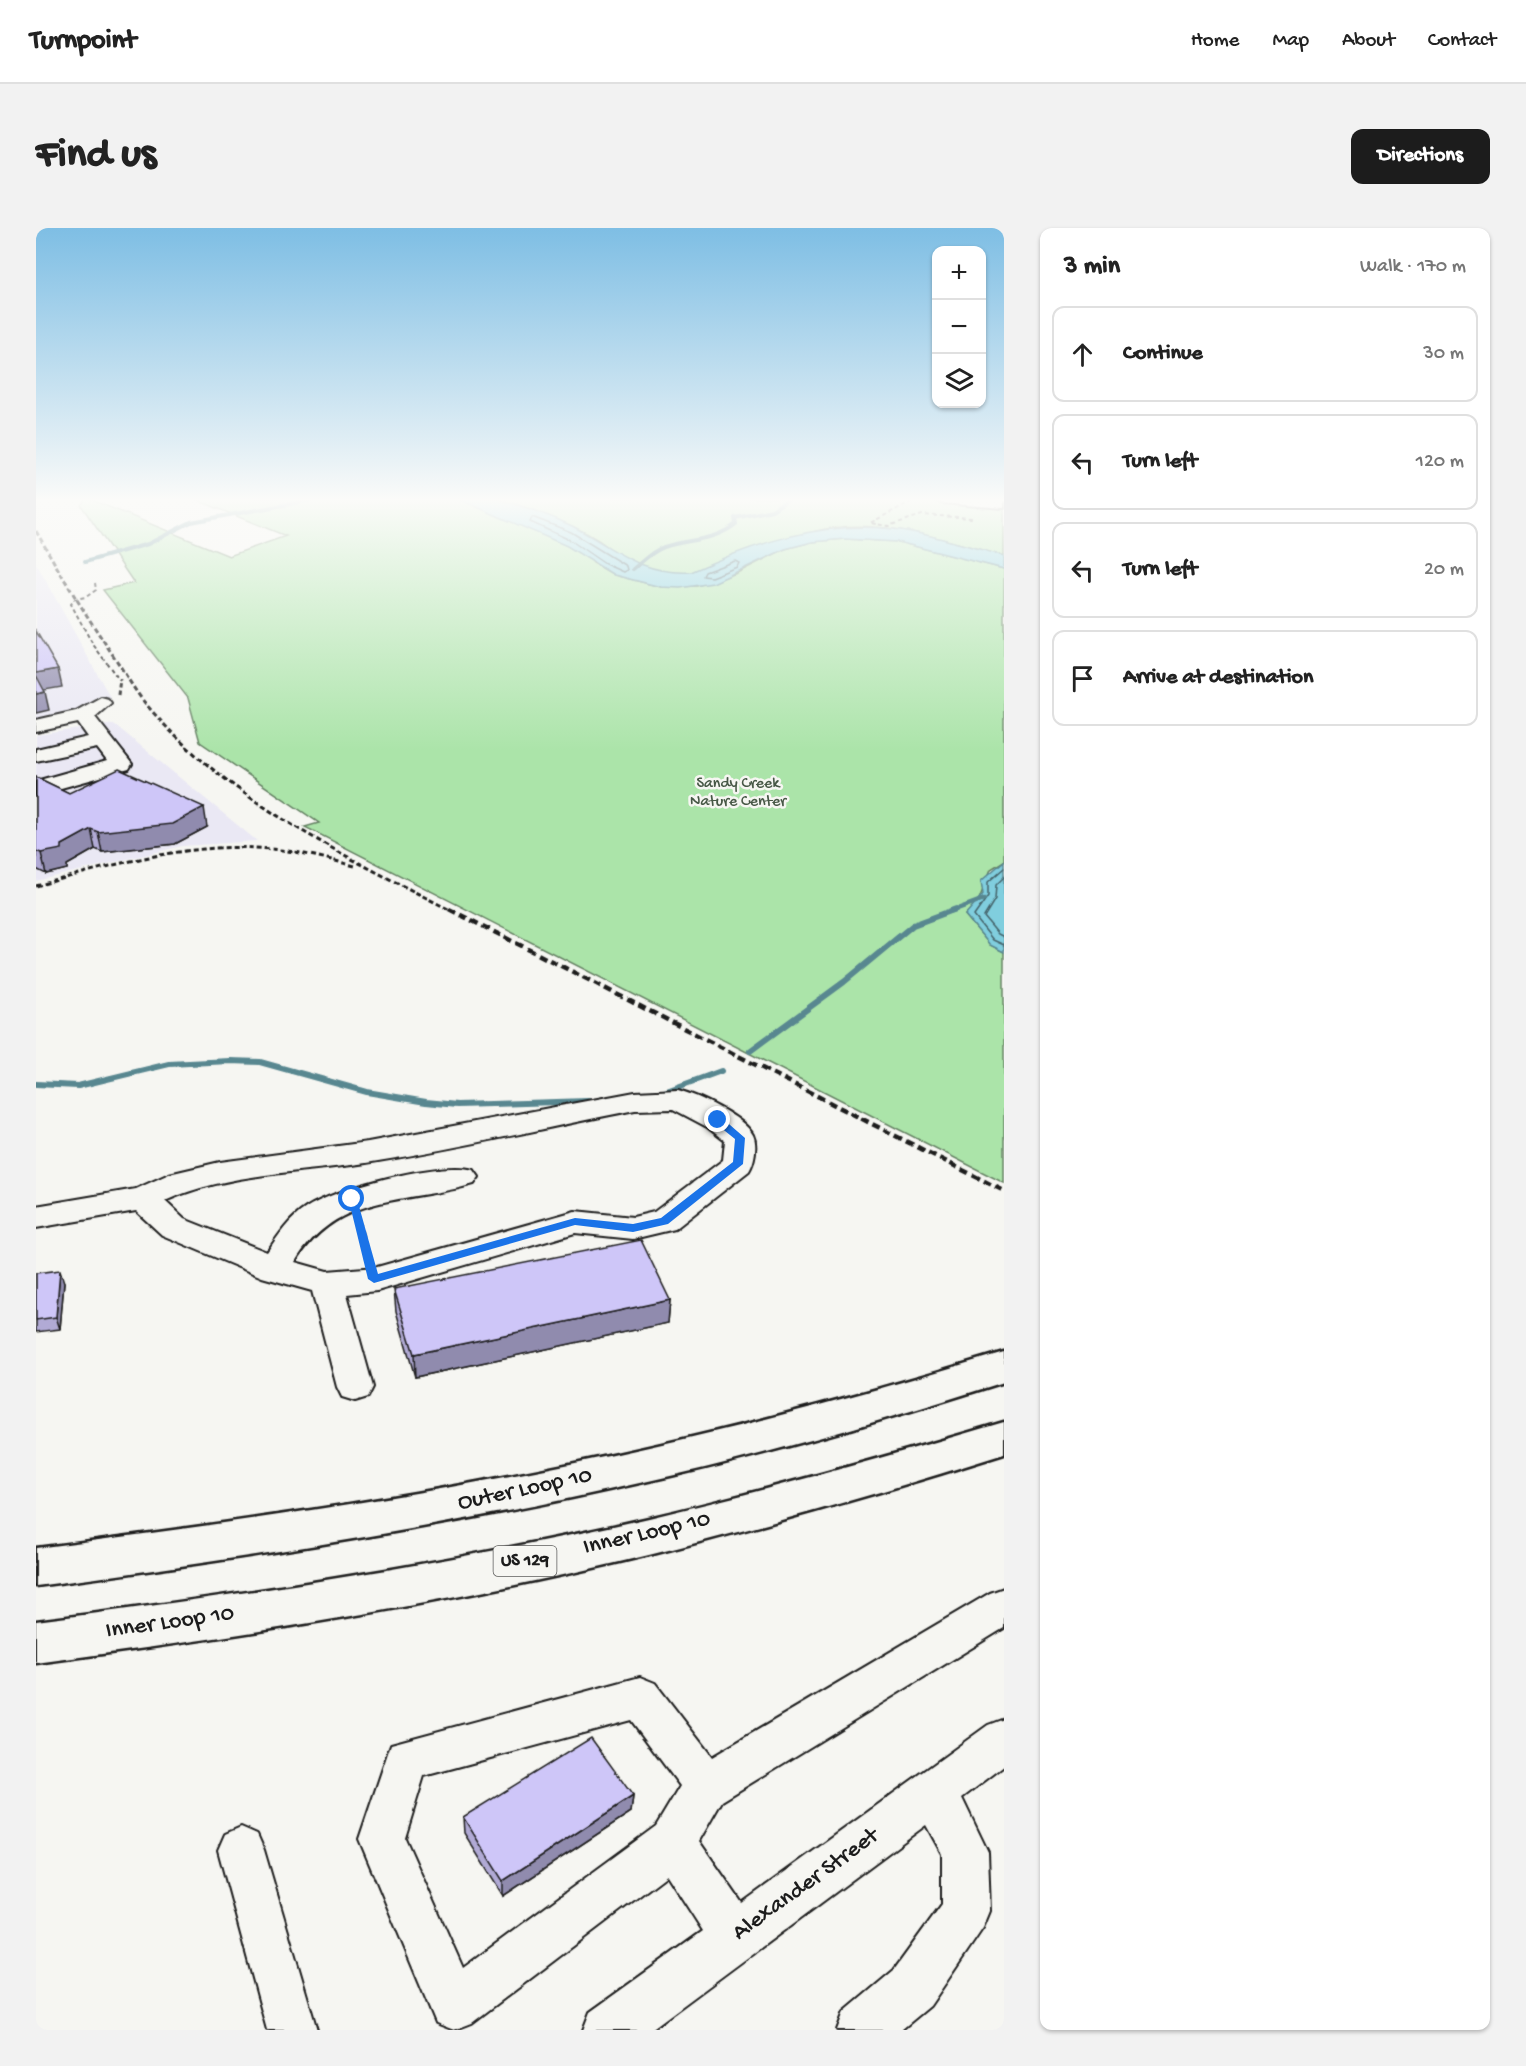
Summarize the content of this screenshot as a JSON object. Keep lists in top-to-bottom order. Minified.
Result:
{"streets":{"highway":["Outer Loop 10","Inner Loop 10","US 129"],"street":["Alexander Street"]},"parks":["Sandy Creek Nature Center"],"page":{"header":"Turnpoint","nav":["Home","Map","About","Contact"],"buttons":"Directions","title":"Find us","heading":["3 min","Walk · 170 m"],"map_buttons":["+","−"],"list":[["Continue","30 m"],["Turn left","120 m"],["Turn left","20 m"],"Arrive at destination"]}}
